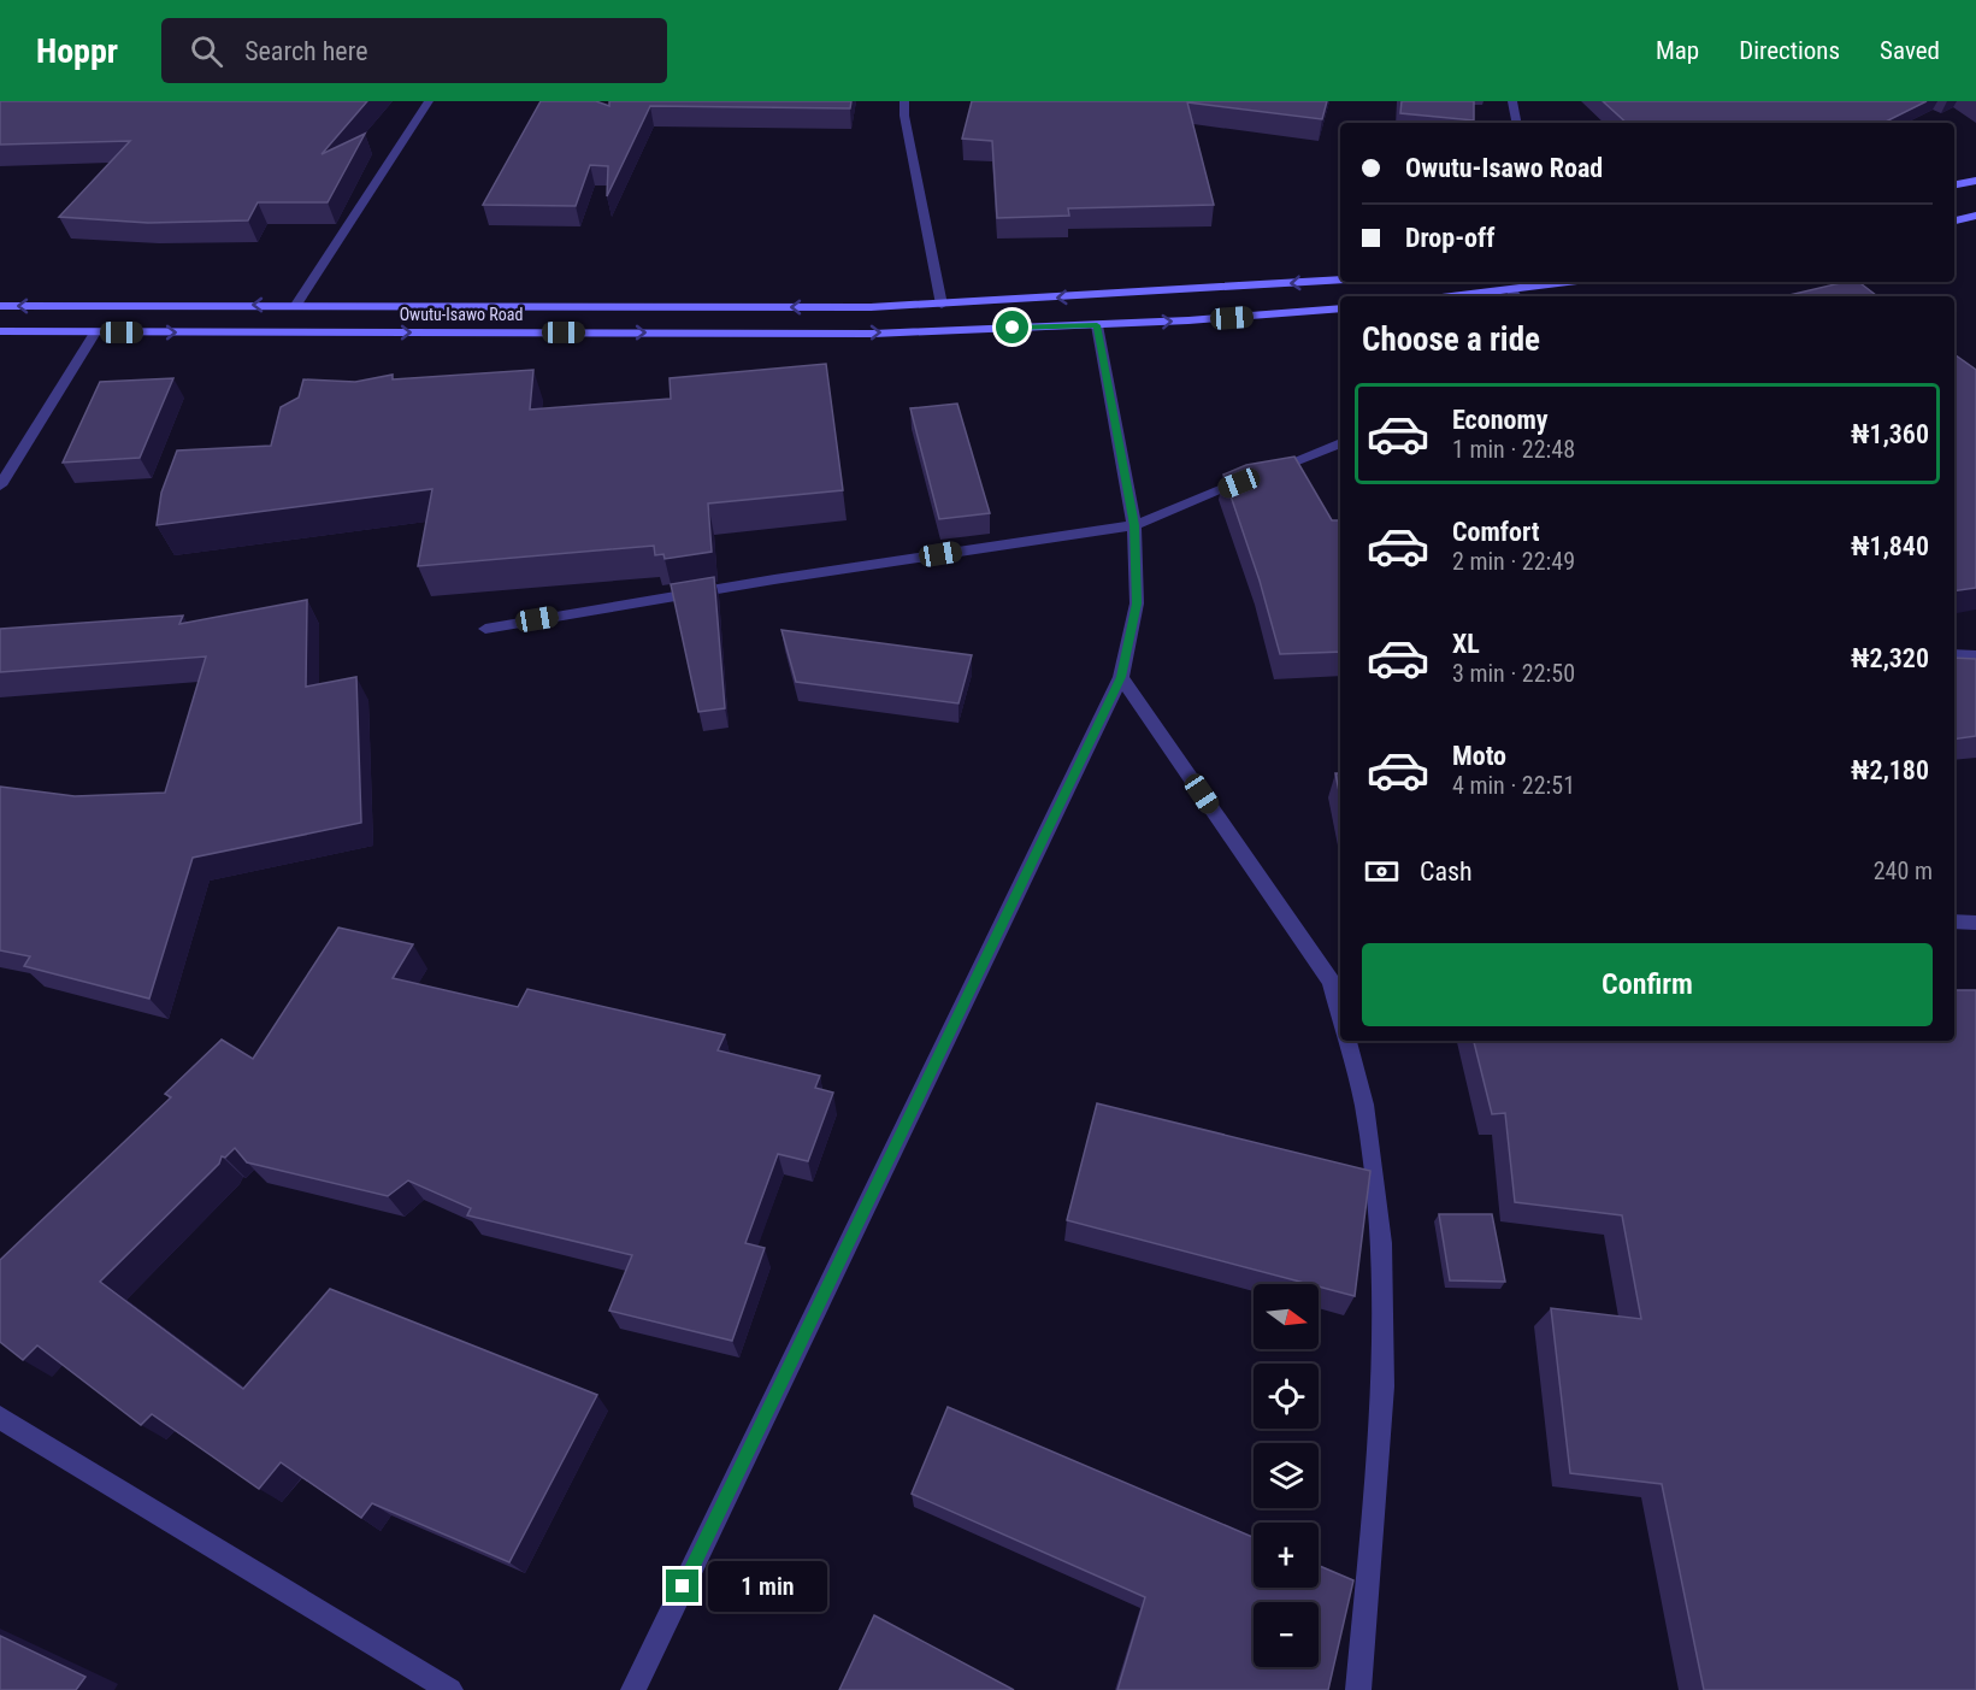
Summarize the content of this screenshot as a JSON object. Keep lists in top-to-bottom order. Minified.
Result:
{"streets":{"street":["Owutu-Isawo Road"]},"north":"right","page":{"header":"Hoppr","search":"Search here","nav":["Map","Directions","Saved"],"banner":["Owutu-Isawo Road","Drop-off"],"heading":"Choose a ride","list":[{"name":"Economy","note":"1 min · 22:48","value":"₦1,360"},{"name":"Comfort","note":"2 min · 22:49","value":"₦1,840"},{"name":"XL","note":"3 min · 22:50","value":"₦2,320"},{"name":"Moto","note":"4 min · 22:51","value":"₦2,180"}],"pay":["Cash","240 m"],"buttons":"Confirm","map_buttons":["+","−"],"bubble":"1 min"}}
